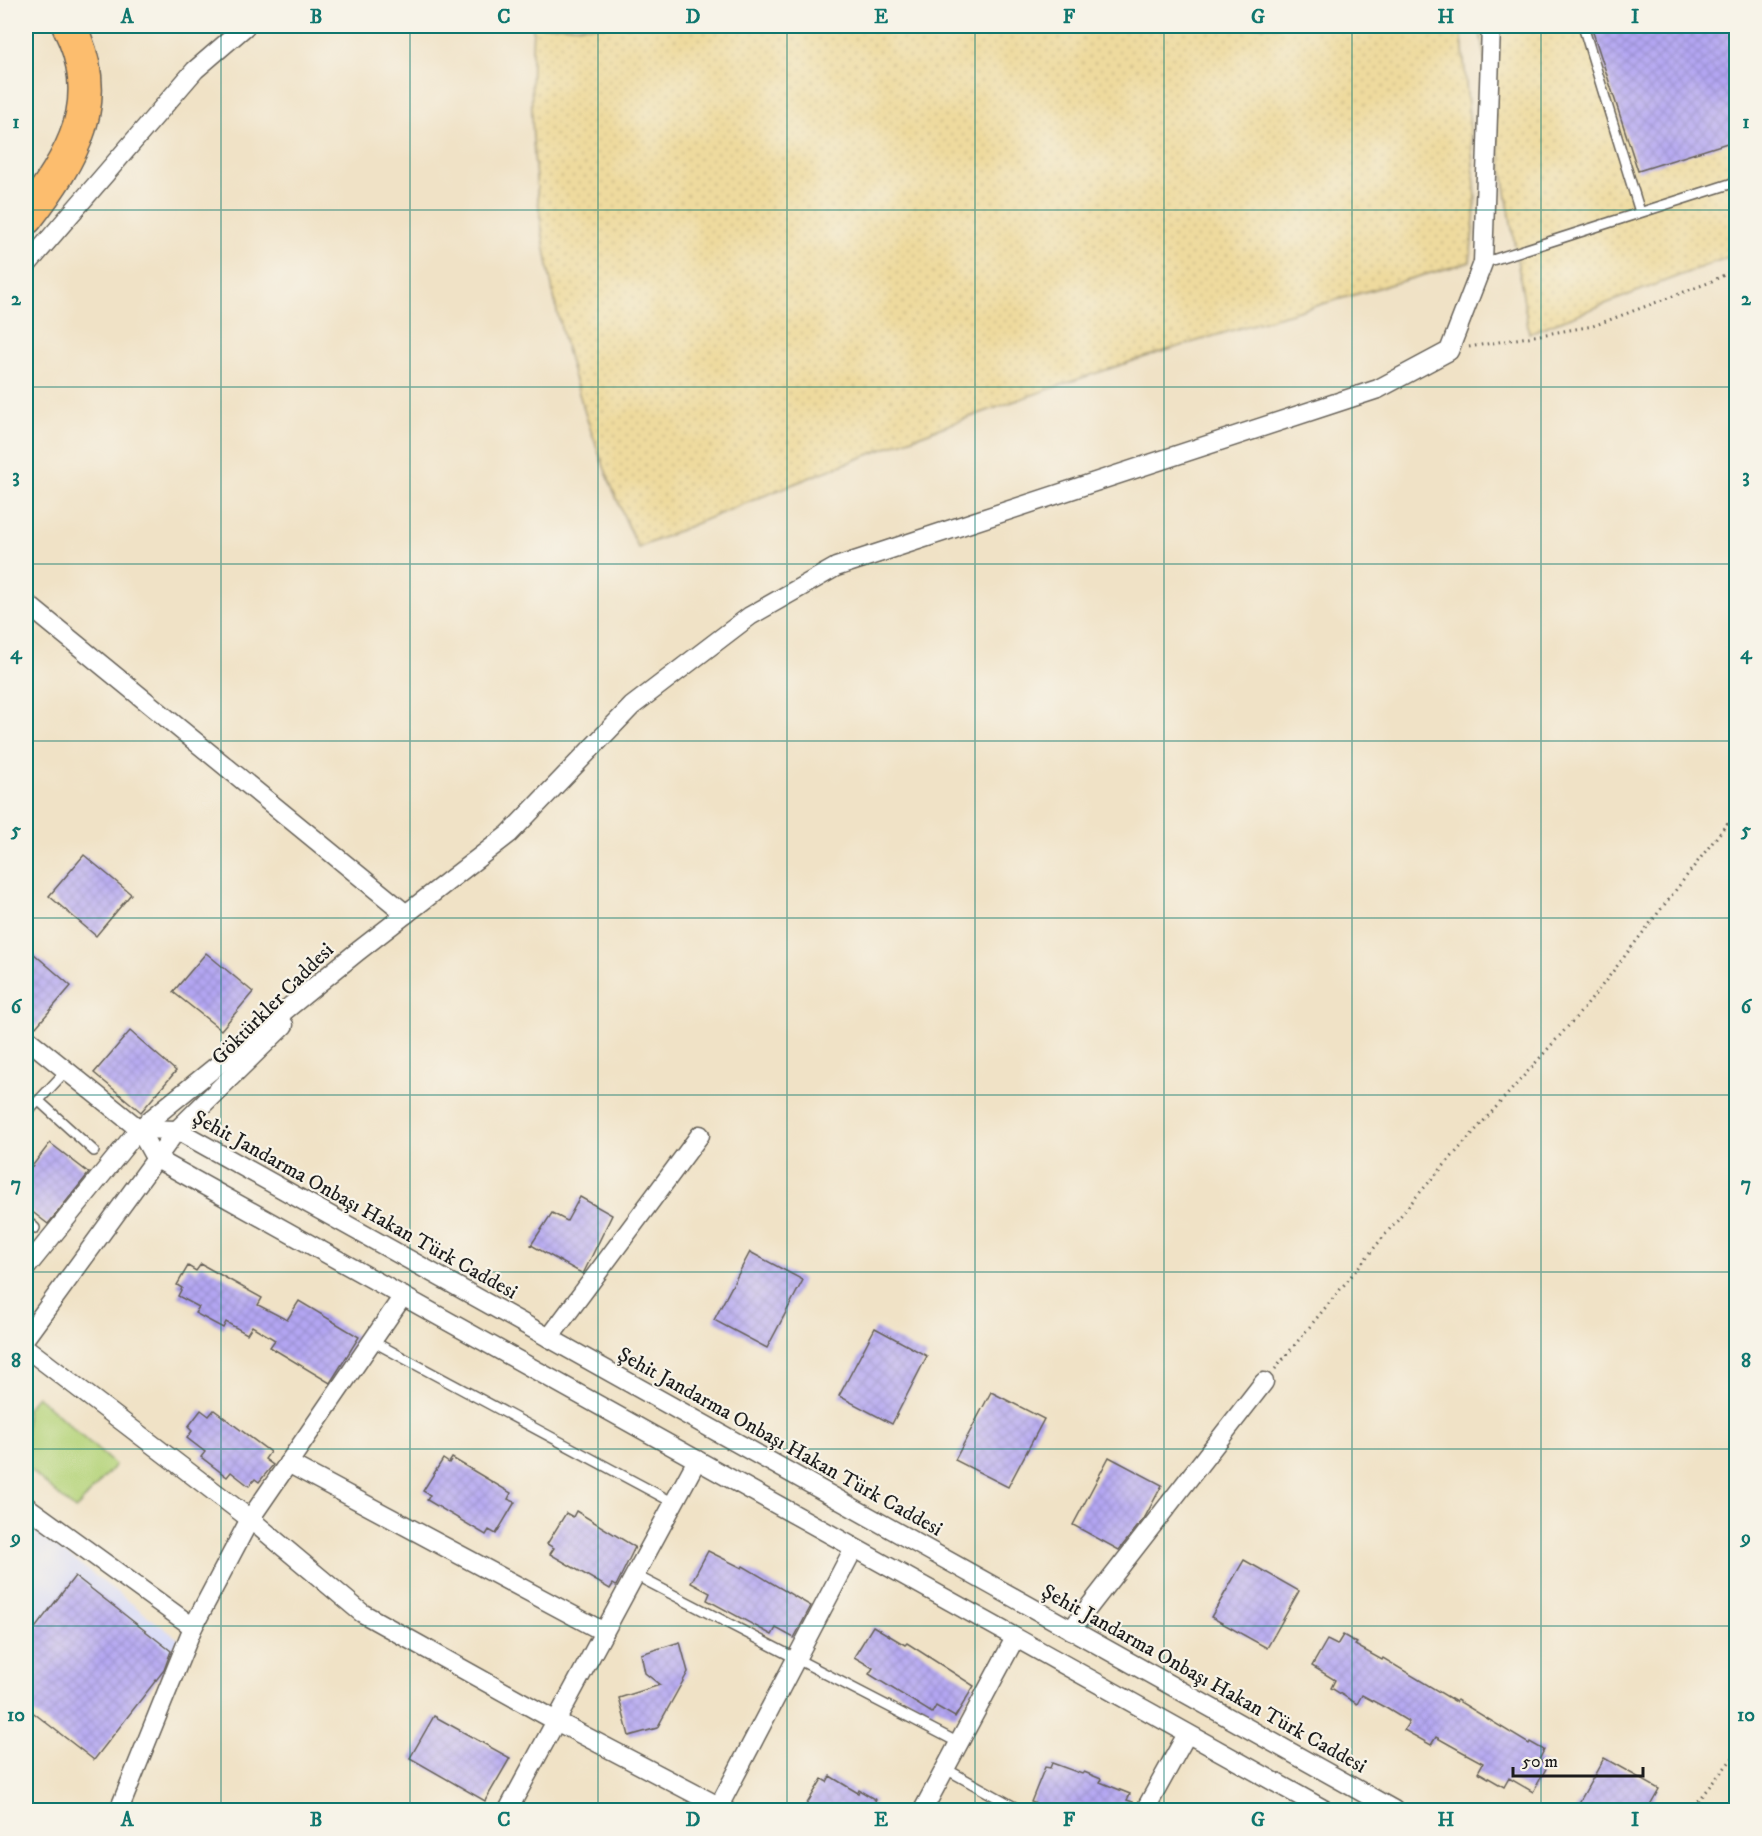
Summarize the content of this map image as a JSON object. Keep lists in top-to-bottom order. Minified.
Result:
{"streets":{"street":["Göktürkler Caddesi","Şehit Jandarma Onbaşı Hakan Türk Caddesi"]},"crossings":[["Göktürkler Caddesi","Şehit Jandarma Onbaşı Hakan Türk Caddesi"]],"scale_bar":"50 m","grid":{"columns":["A","B","C","D","E","F","G","H","I"],"rows":["1","2","3","4","5","6","7","8","9","10"]}}
